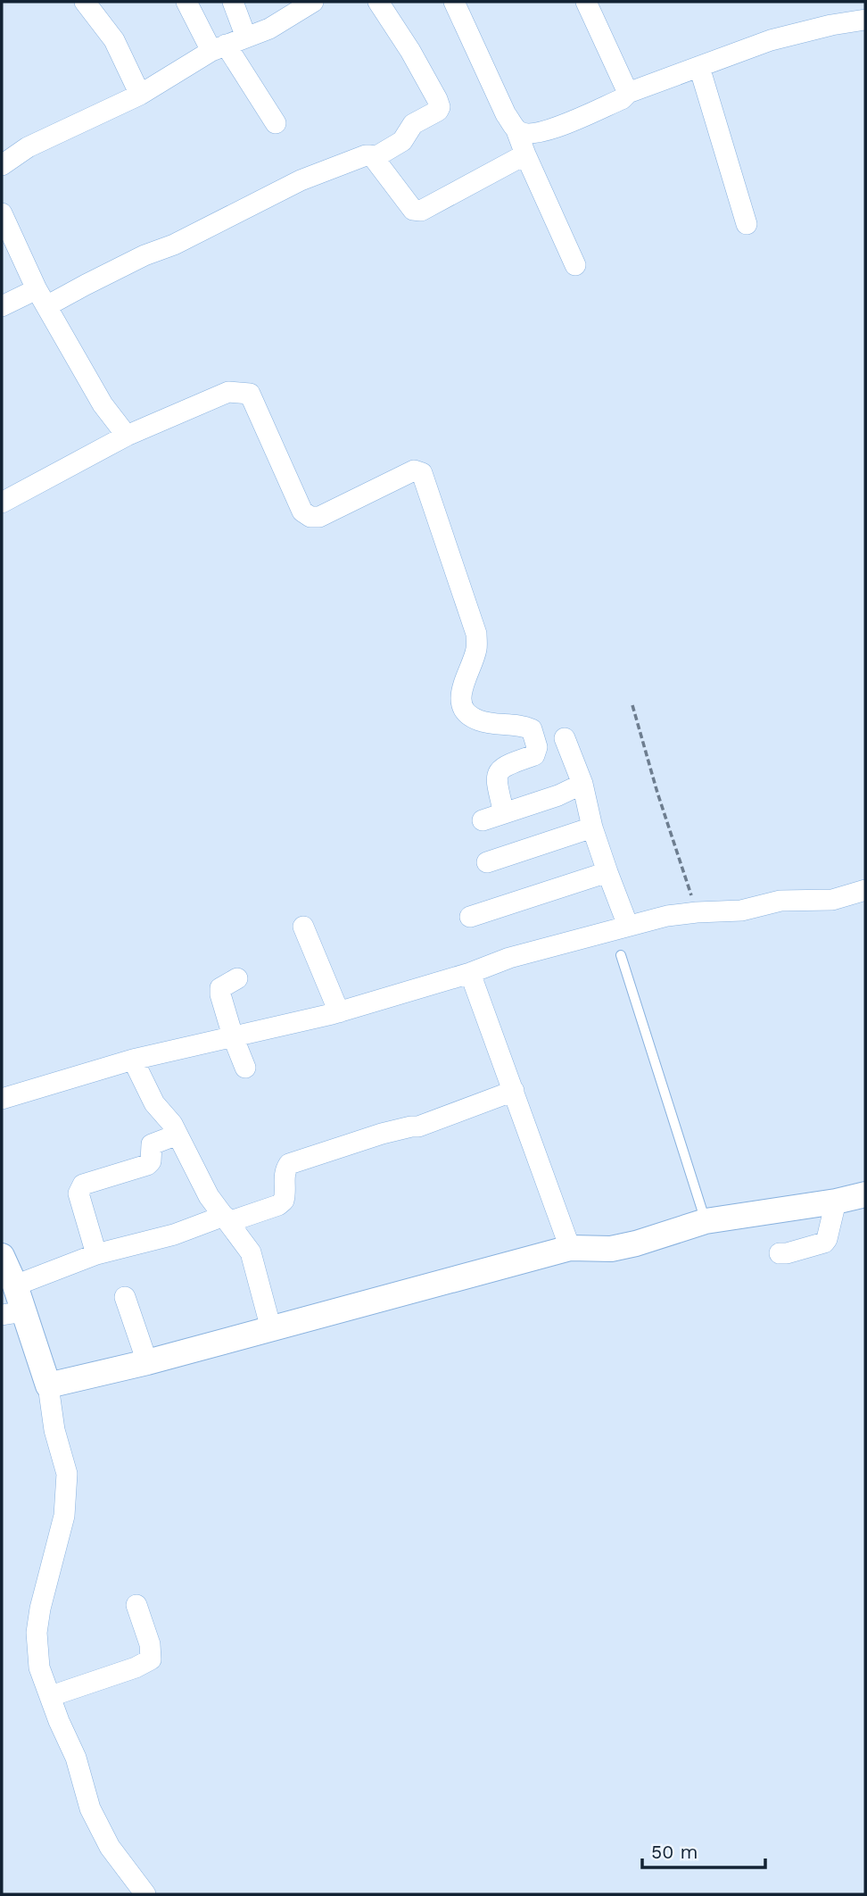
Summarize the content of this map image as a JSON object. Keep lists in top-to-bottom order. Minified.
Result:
{"scale_bar":"50 m"}
